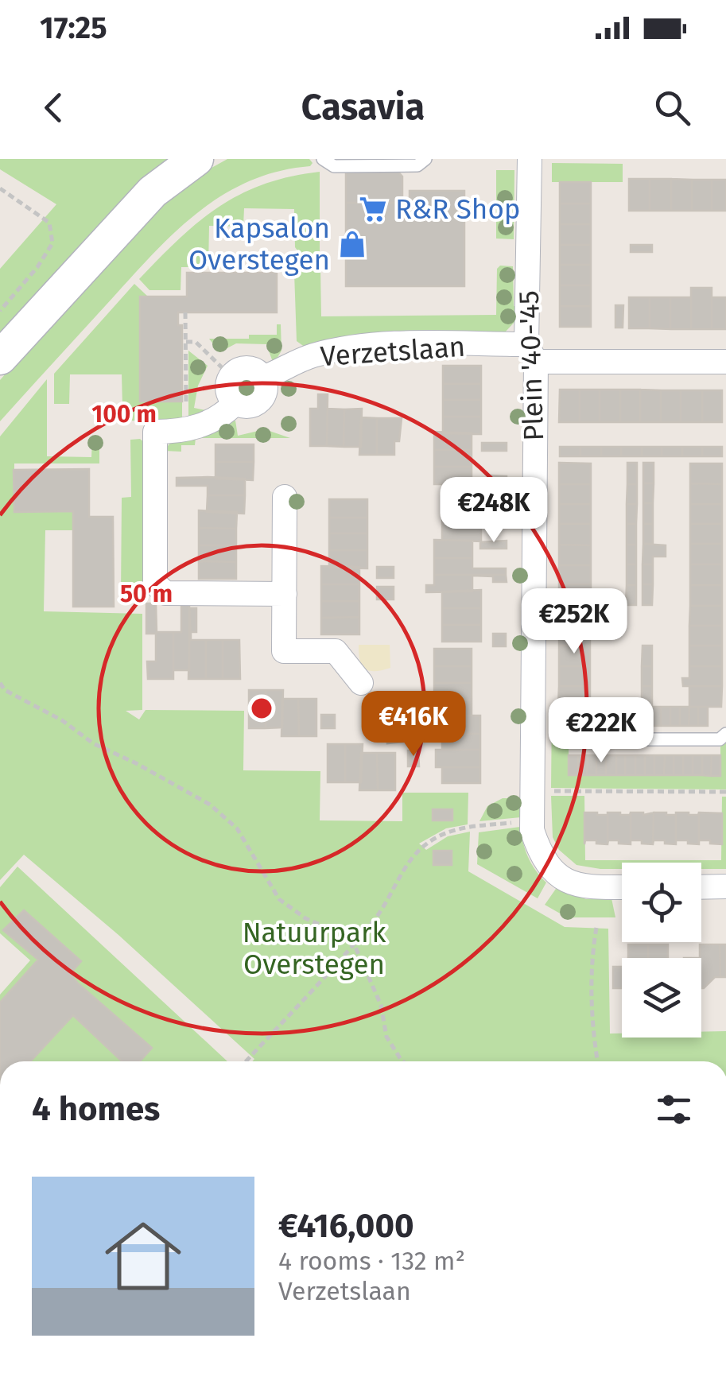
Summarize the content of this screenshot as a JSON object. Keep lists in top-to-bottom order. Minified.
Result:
{"streets":{"street":["Verzetslaan","Plein '40-'45"]},"crossings":[["Verzetslaan","Plein '40-'45"]],"parks":["Natuurpark Overstegen"],"places":{"supermarket":["R&R Shop"],"shop":["Kapsalon Overstegen"]},"page":{"status":"17:25","header":"Casavia","price":["€248K","€252K","€416K","€222K"],"heading":"4 homes","list":[{"name":"€416,000","note":"4 rooms · 132 m² · Verzetslaan"}]},"rings":["100 m","50 m"]}
